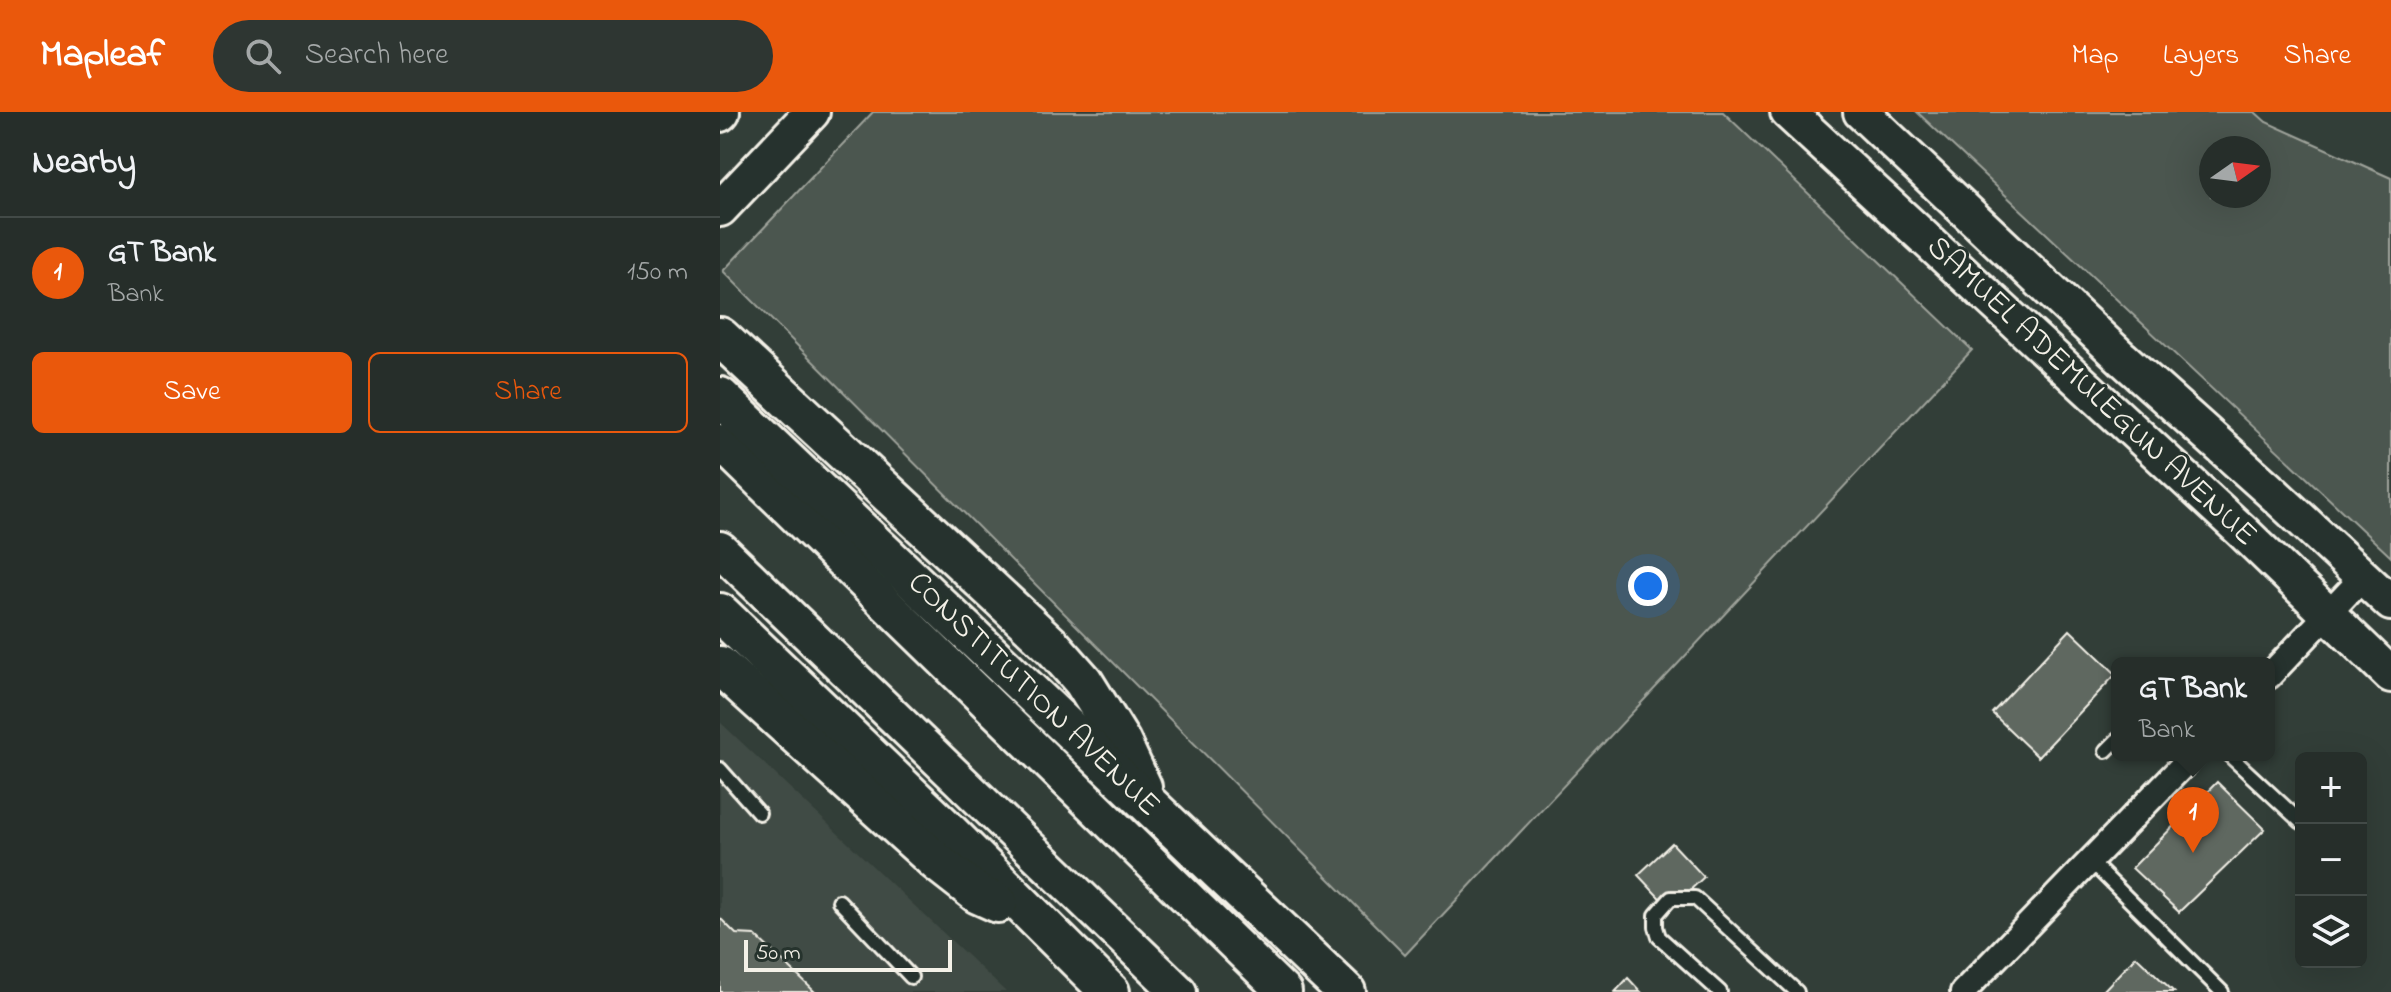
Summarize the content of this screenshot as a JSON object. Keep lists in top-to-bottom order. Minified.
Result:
{"streets":{"main road":["SAMUEL ADEMULEGUN AVENUE","CONSTITUTION AVENUE"]},"scale_bar":"50 m","north":"right","page":{"header":"Mapleaf","search":"Search here","nav":["Map","Layers","Share"],"heading":"Nearby","list":[{"mark":"1","name":"GT Bank","note":"Bank","value":"150 m"}],"buttons":["Save","Share"],"popup":["GT Bank","Bank"],"map_buttons":["+","−"],"pins":"1","scale":"50 m"}}
